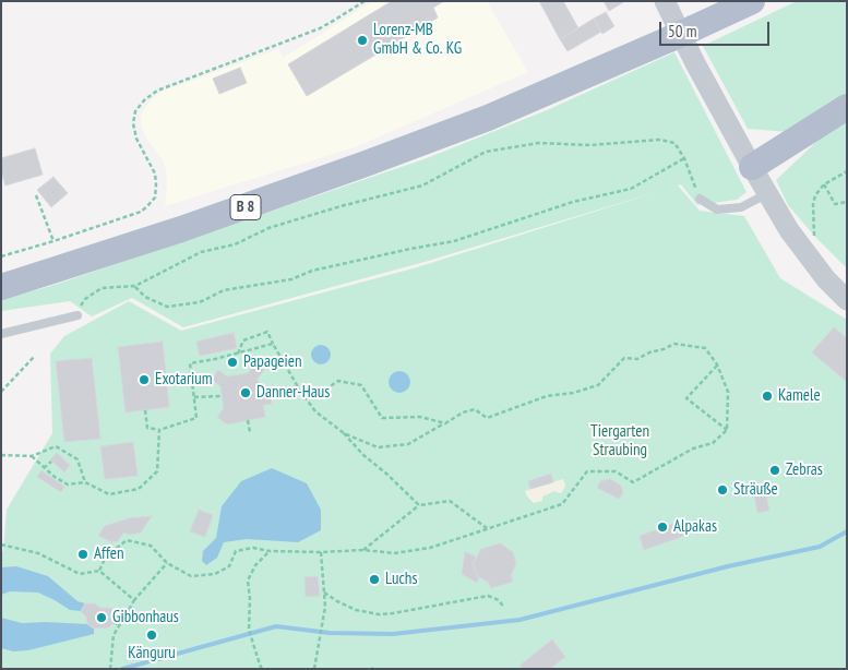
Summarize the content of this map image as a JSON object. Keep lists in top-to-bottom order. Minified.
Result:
{"streets":{"main road":["B 8"]},"parks":["Tiergarten Straubing"],"places":["Lorenz-MB GmbH & Co. KG","Papageien","Exotarium","Danner-Haus","Kamele","Zebras","Sträuße","Alpakas","Affen","Luchs","Gibbonhaus","Känguru"],"scale_bar":"50 m"}
